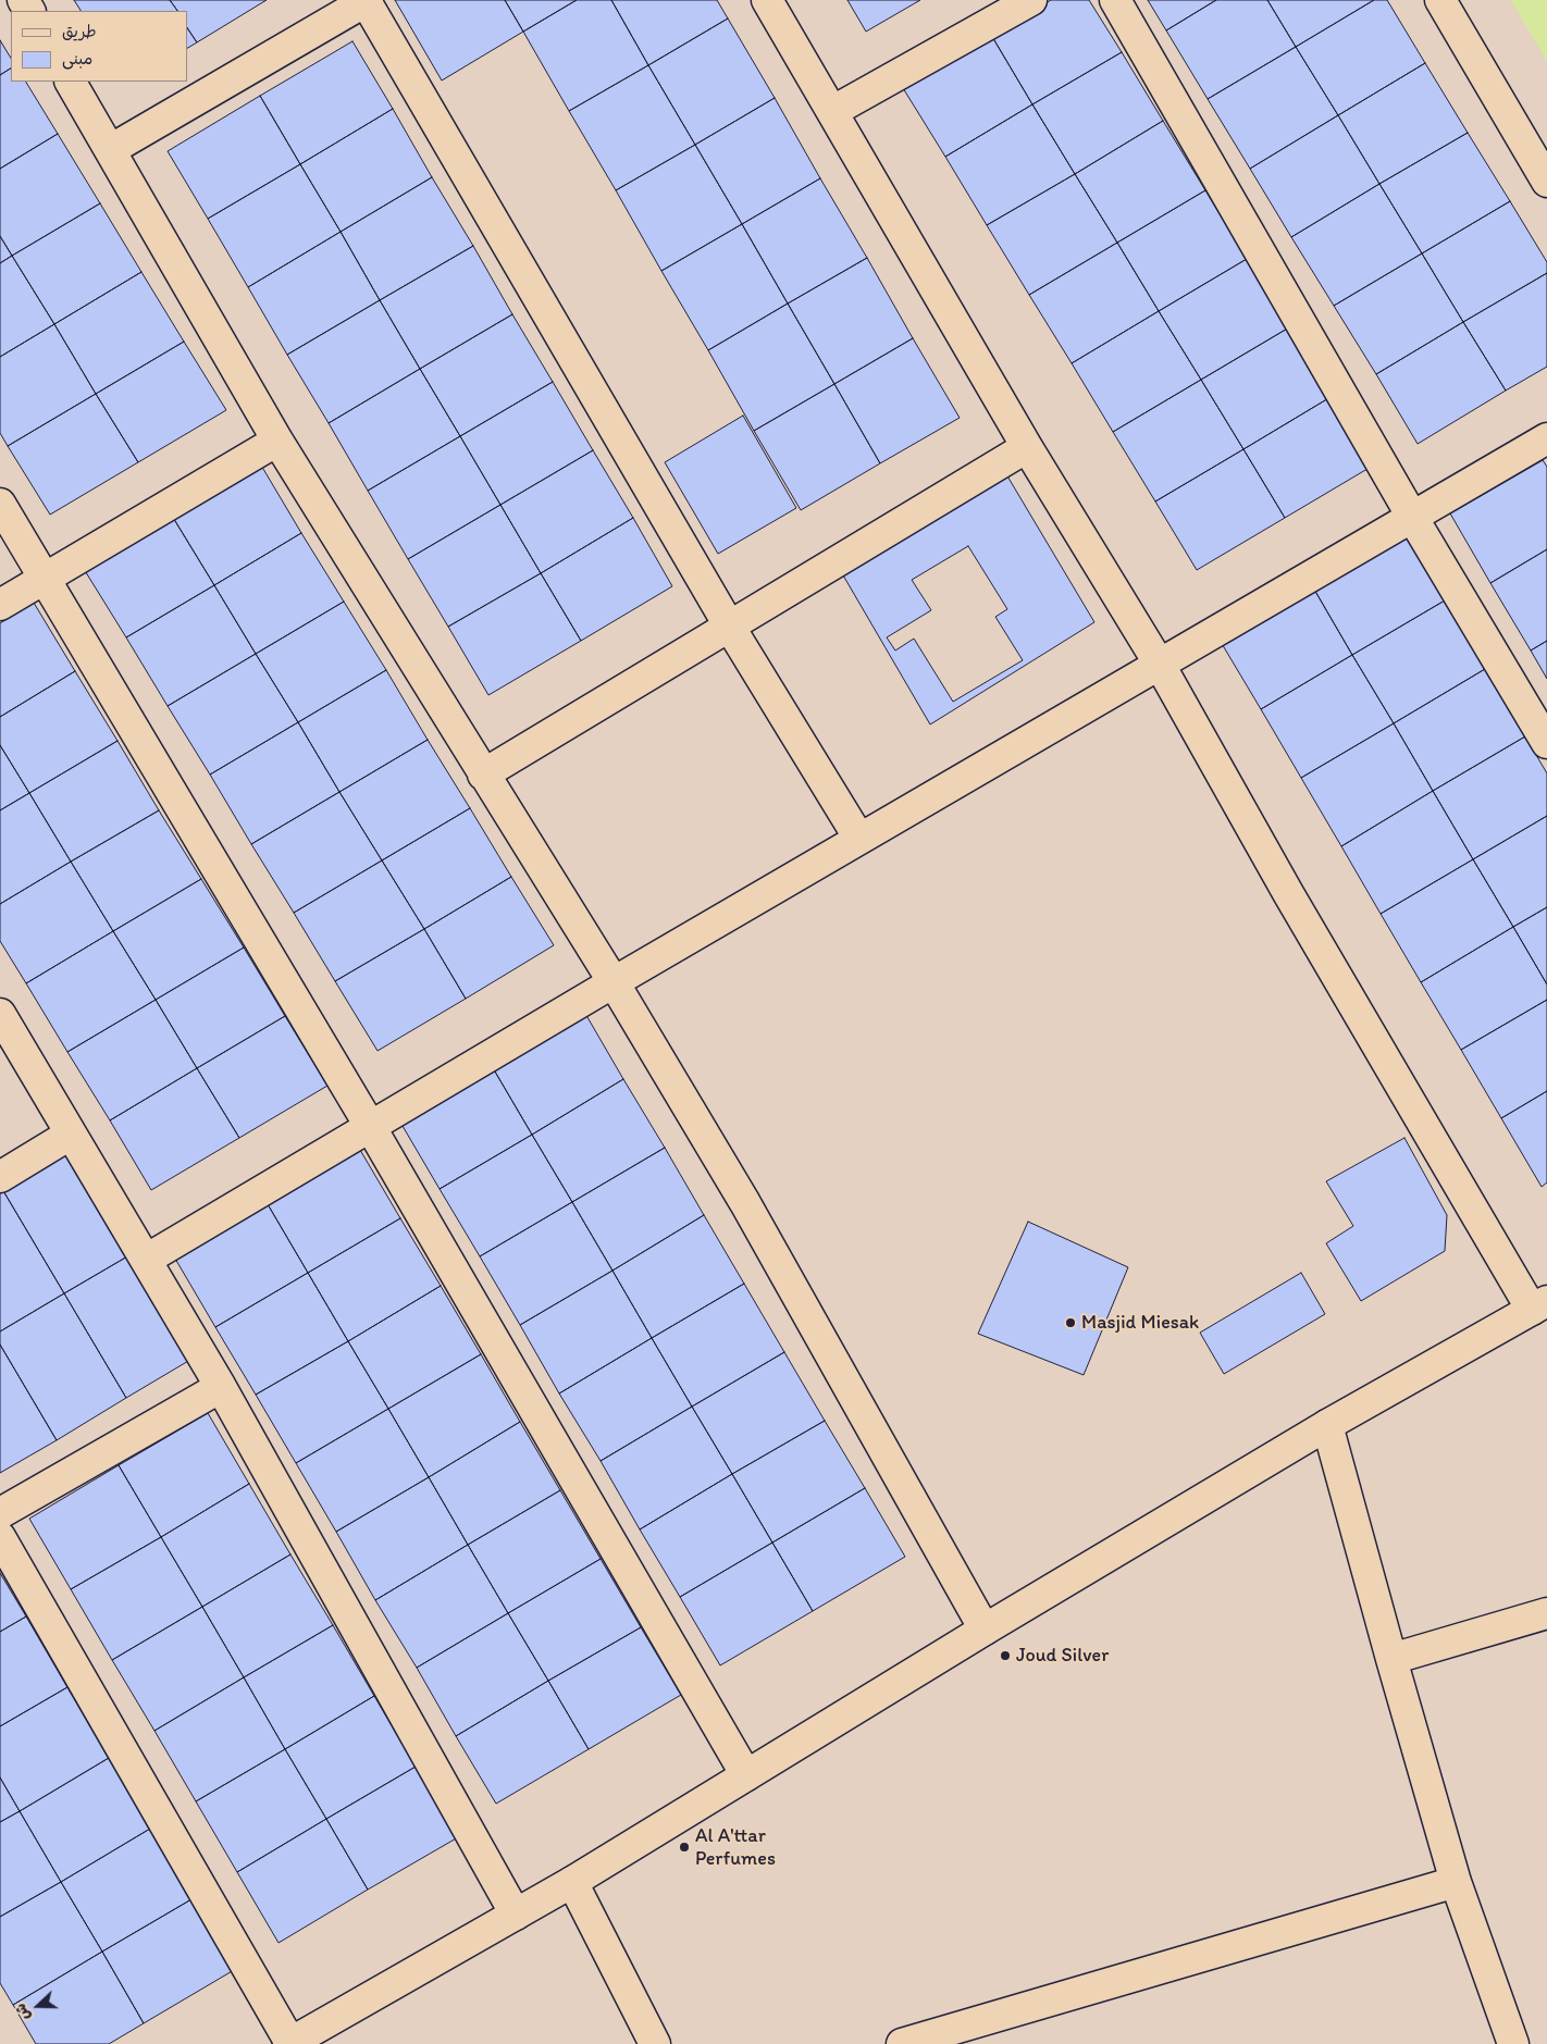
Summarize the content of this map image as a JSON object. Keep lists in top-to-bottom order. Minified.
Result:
{"places":["Masjid Miesak","Joud Silver","Al A'ttar Perfumes"],"legend":["طريق","مبنى"],"north":"left"}
